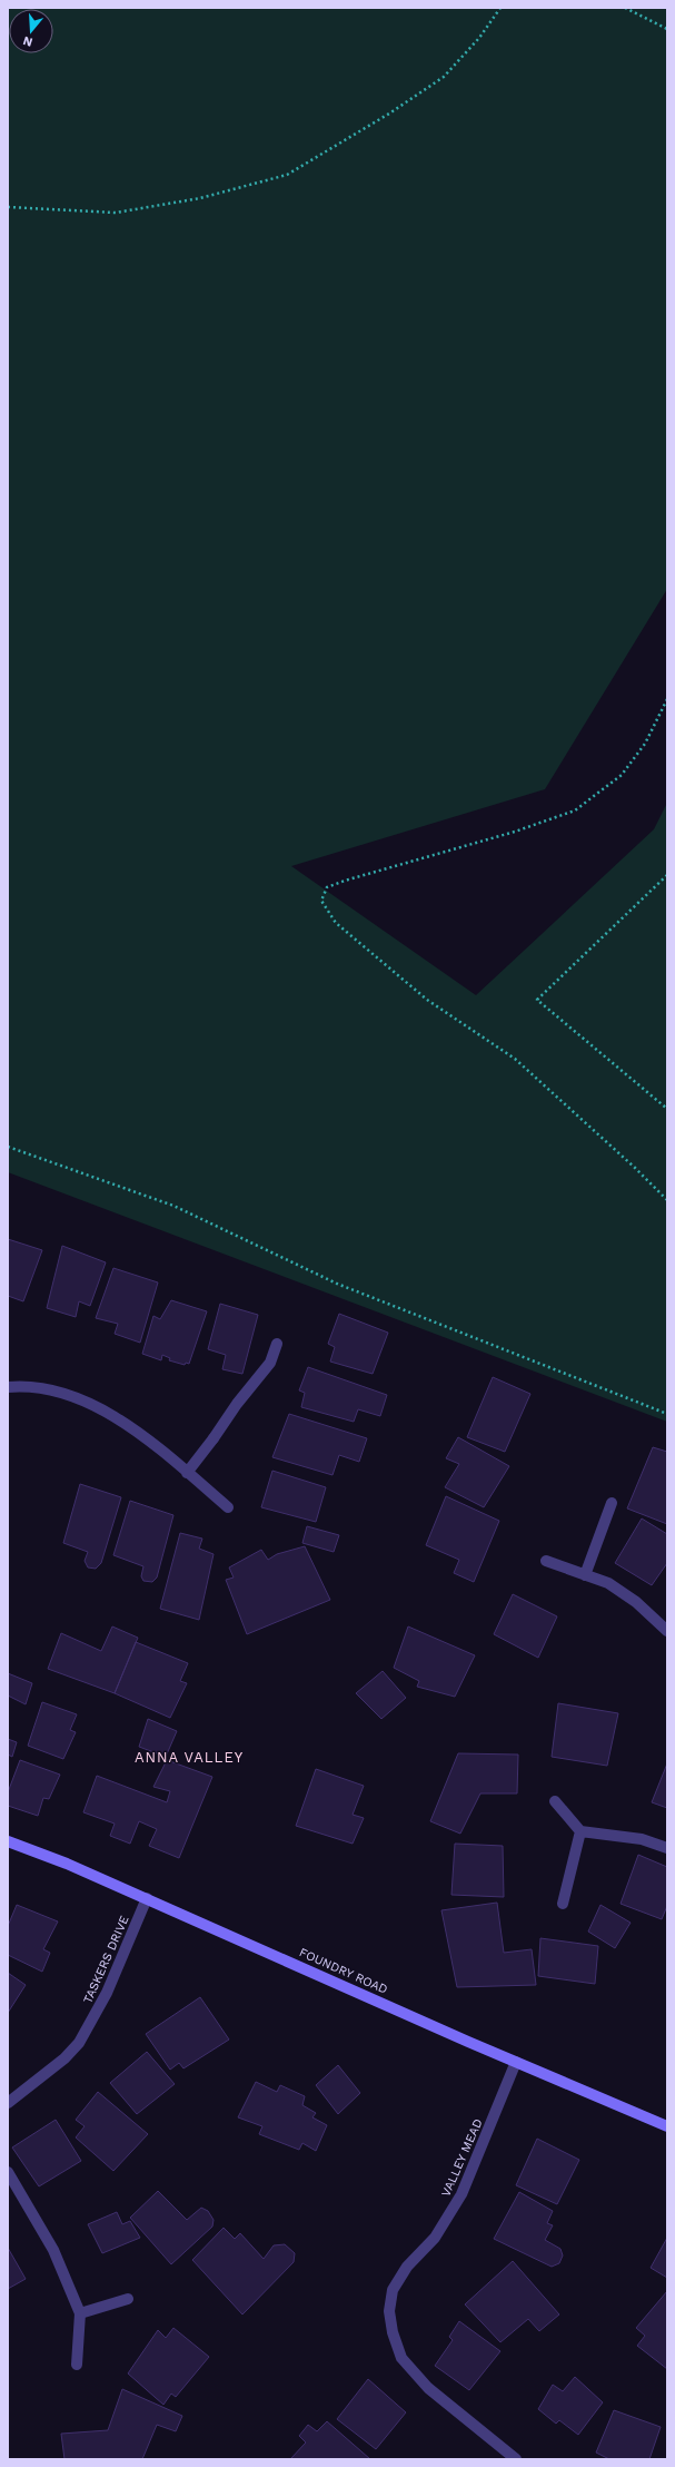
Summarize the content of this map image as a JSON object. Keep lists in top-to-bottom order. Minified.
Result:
{"streets":{"street":["TASKERS DRIVE","FOUNDRY ROAD","VALLEY MEAD"]},"crossings":[["TASKERS DRIVE","FOUNDRY ROAD"],["FOUNDRY ROAD","VALLEY MEAD"]],"districts":["ANNA VALLEY"],"north":"bottom"}
